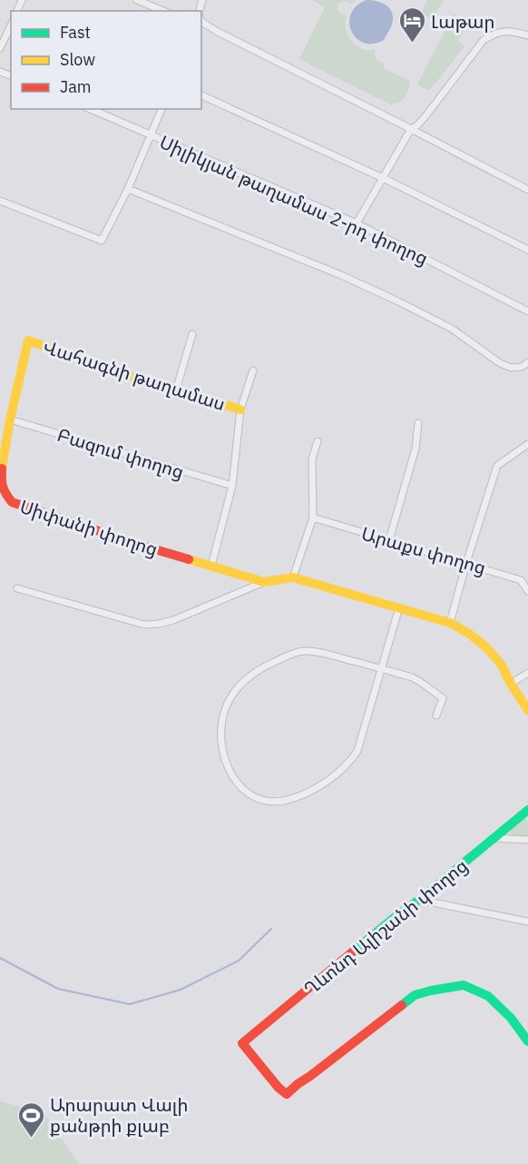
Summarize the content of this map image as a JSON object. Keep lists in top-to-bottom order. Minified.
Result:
{"streets":{"street":["Սիլիկյան թաղամաս 2-րդ փողոց","Վահագնի թաղամաս","Բազում փողոց","Սիփանի փողոց","Արաքս փողոց","Ղևոնդ Ալիշանի փողոց"]},"crossings":[["Վահագնի թաղամաս","Սիփանի փողոց"],["Բազում փողոց","Սիփանի փողոց"]],"places":{"hotel":["Լաթար"],"sports":["Արարատ Վալի քանթրի քլաբ"]},"legend":["Fast","Slow","Jam"]}
